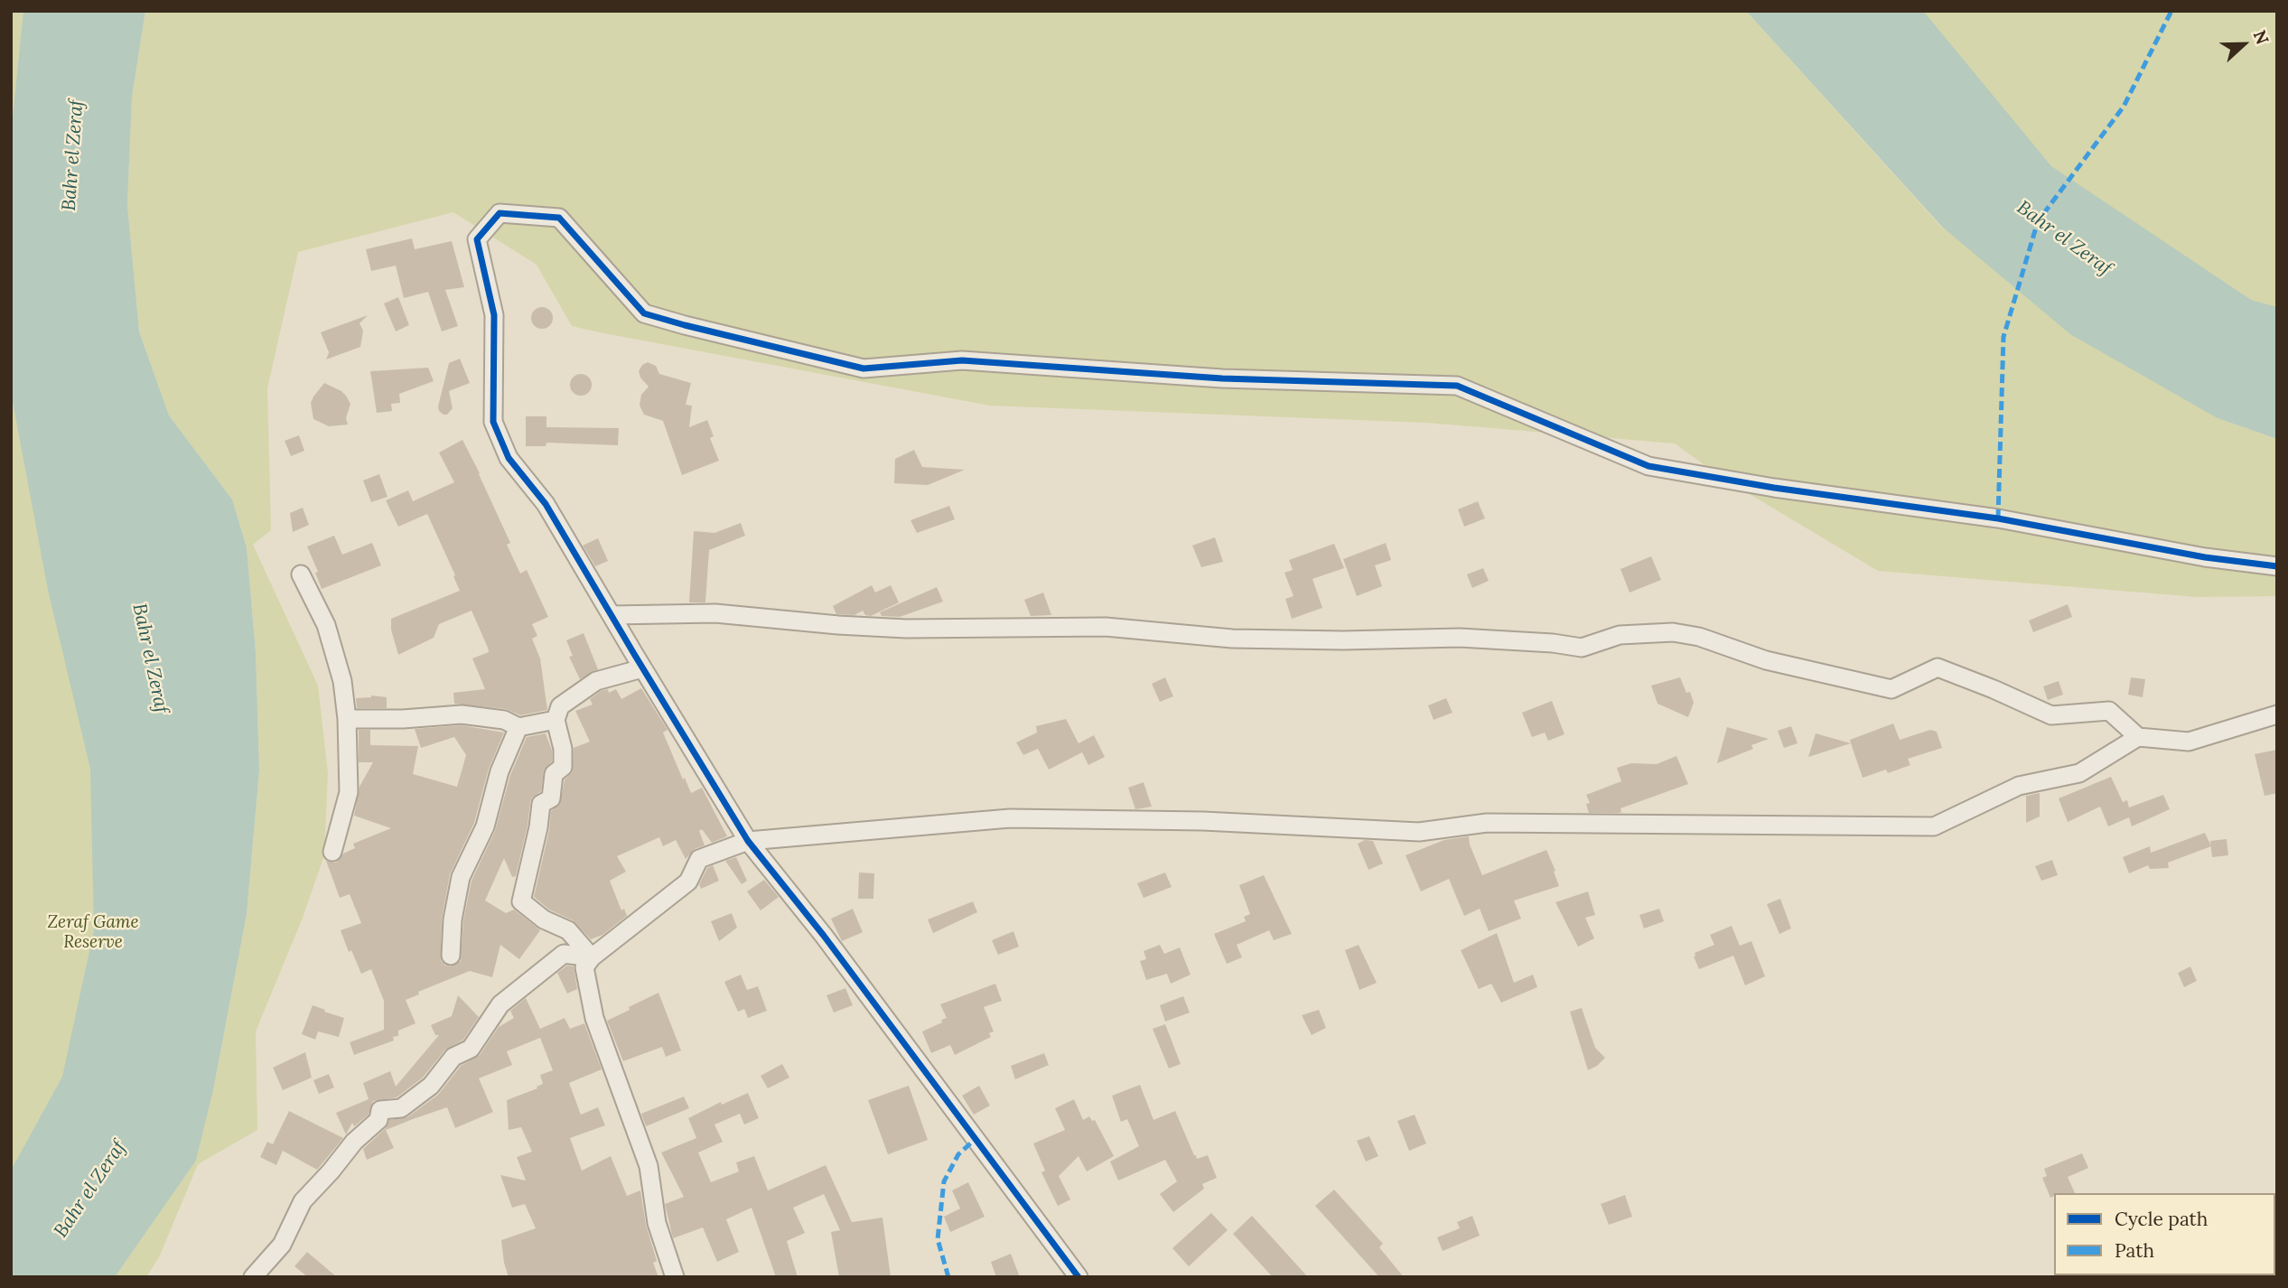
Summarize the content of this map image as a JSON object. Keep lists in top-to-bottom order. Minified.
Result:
{"water":["Bahr el Zeraf"],"parks":["Zeraf Game Reserve"],"legend":["Cycle path","Path"],"north":"right"}
